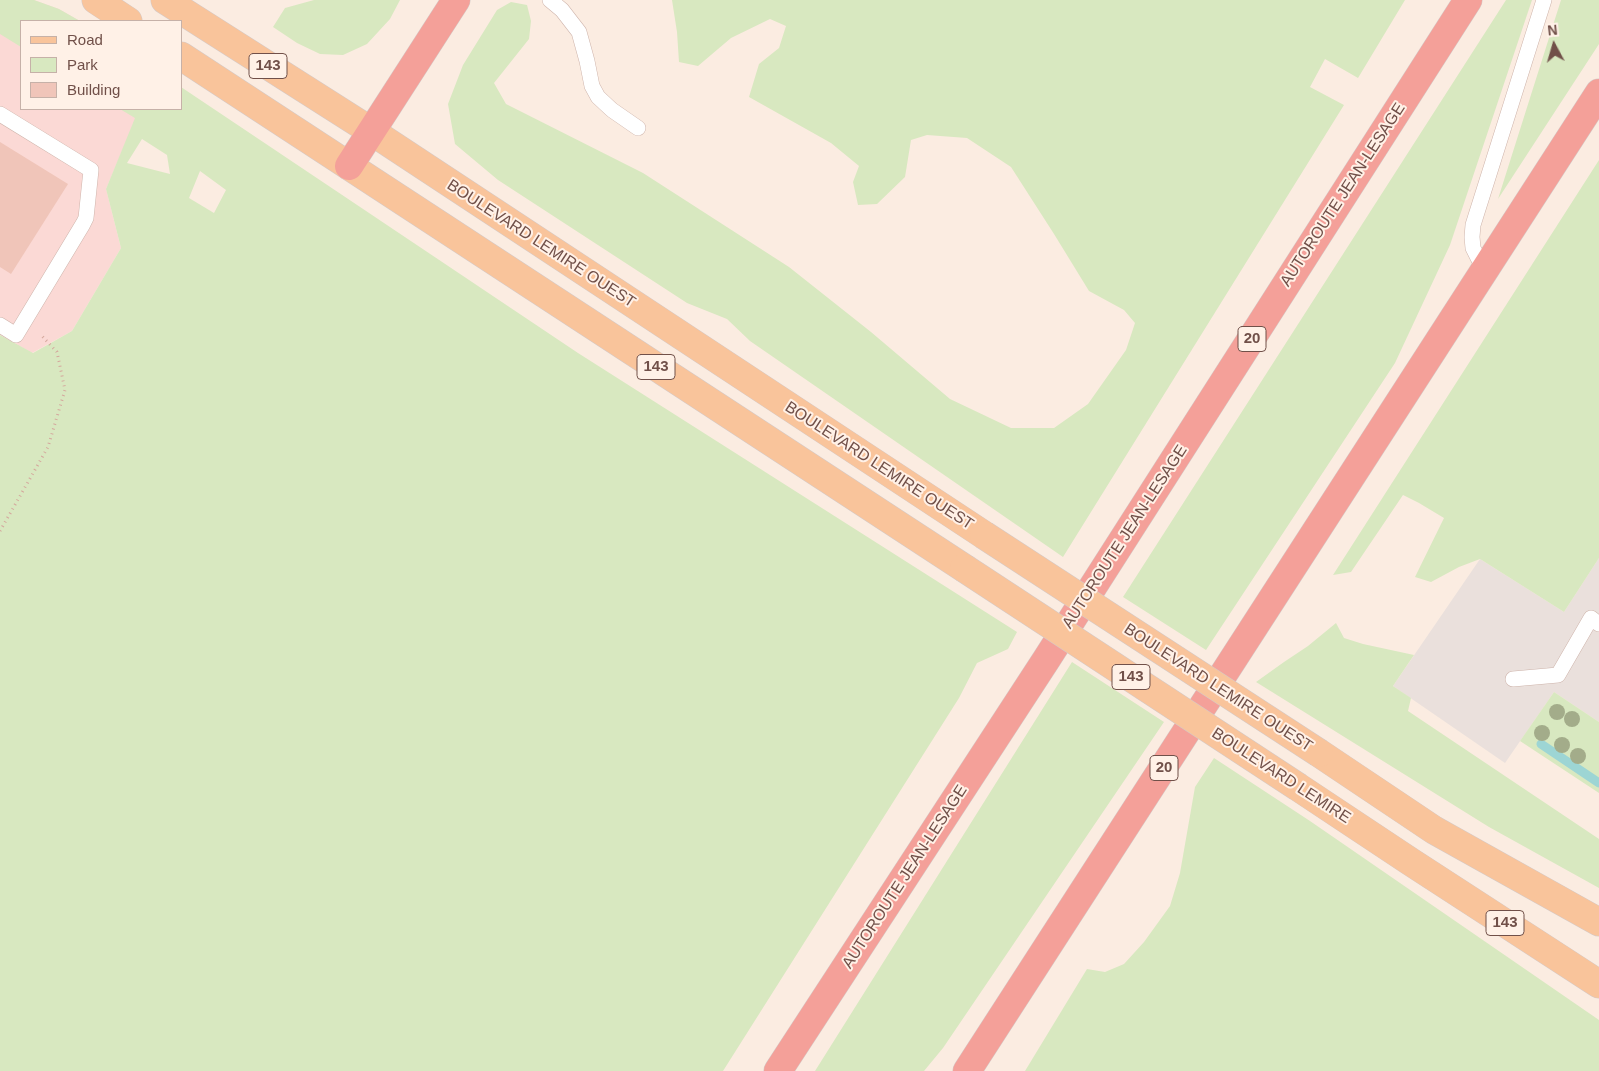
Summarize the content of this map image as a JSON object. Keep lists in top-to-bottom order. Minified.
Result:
{"streets":{"highway":["AUTOROUTE JEAN-LESAGE","20"],"main road":["143","BOULEVARD LEMIRE OUEST","BOULEVARD LEMIRE"]},"crossings":[["143","BOULEVARD LEMIRE"]],"legend":["Road","Park","Building"],"north":"top"}
